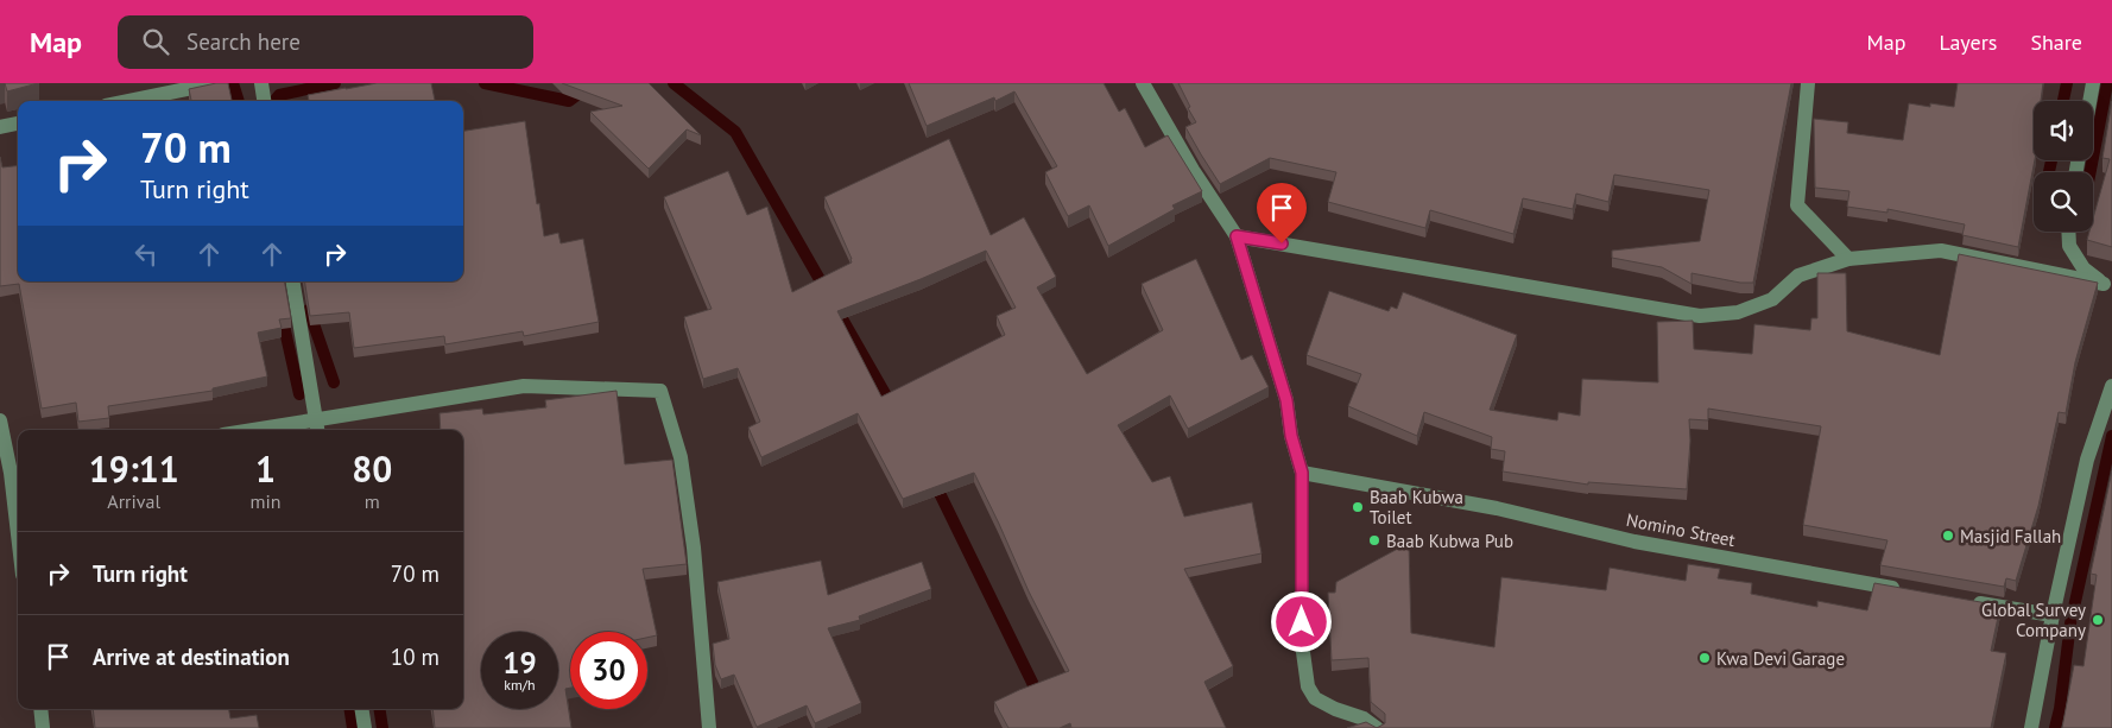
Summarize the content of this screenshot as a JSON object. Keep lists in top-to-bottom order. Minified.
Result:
{"streets":{"street":["Nomino Street"]},"places":["Baab Kubwa Toilet","Masjid Fallah","Baab Kubwa Pub","Global Survey Company","Kwa Devi Garage"],"page":{"header":"Map","search":"Search here","nav":["Map","Layers","Share"],"turn":["70 m","Turn right"],"eta":["19:11","Arrival","1","min","80","m"],"list":[{"name":"Turn right","value":"70 m"},{"name":"Arrive at destination","value":"10 m"}],"speed":"19 km/h","limit":"30"}}
